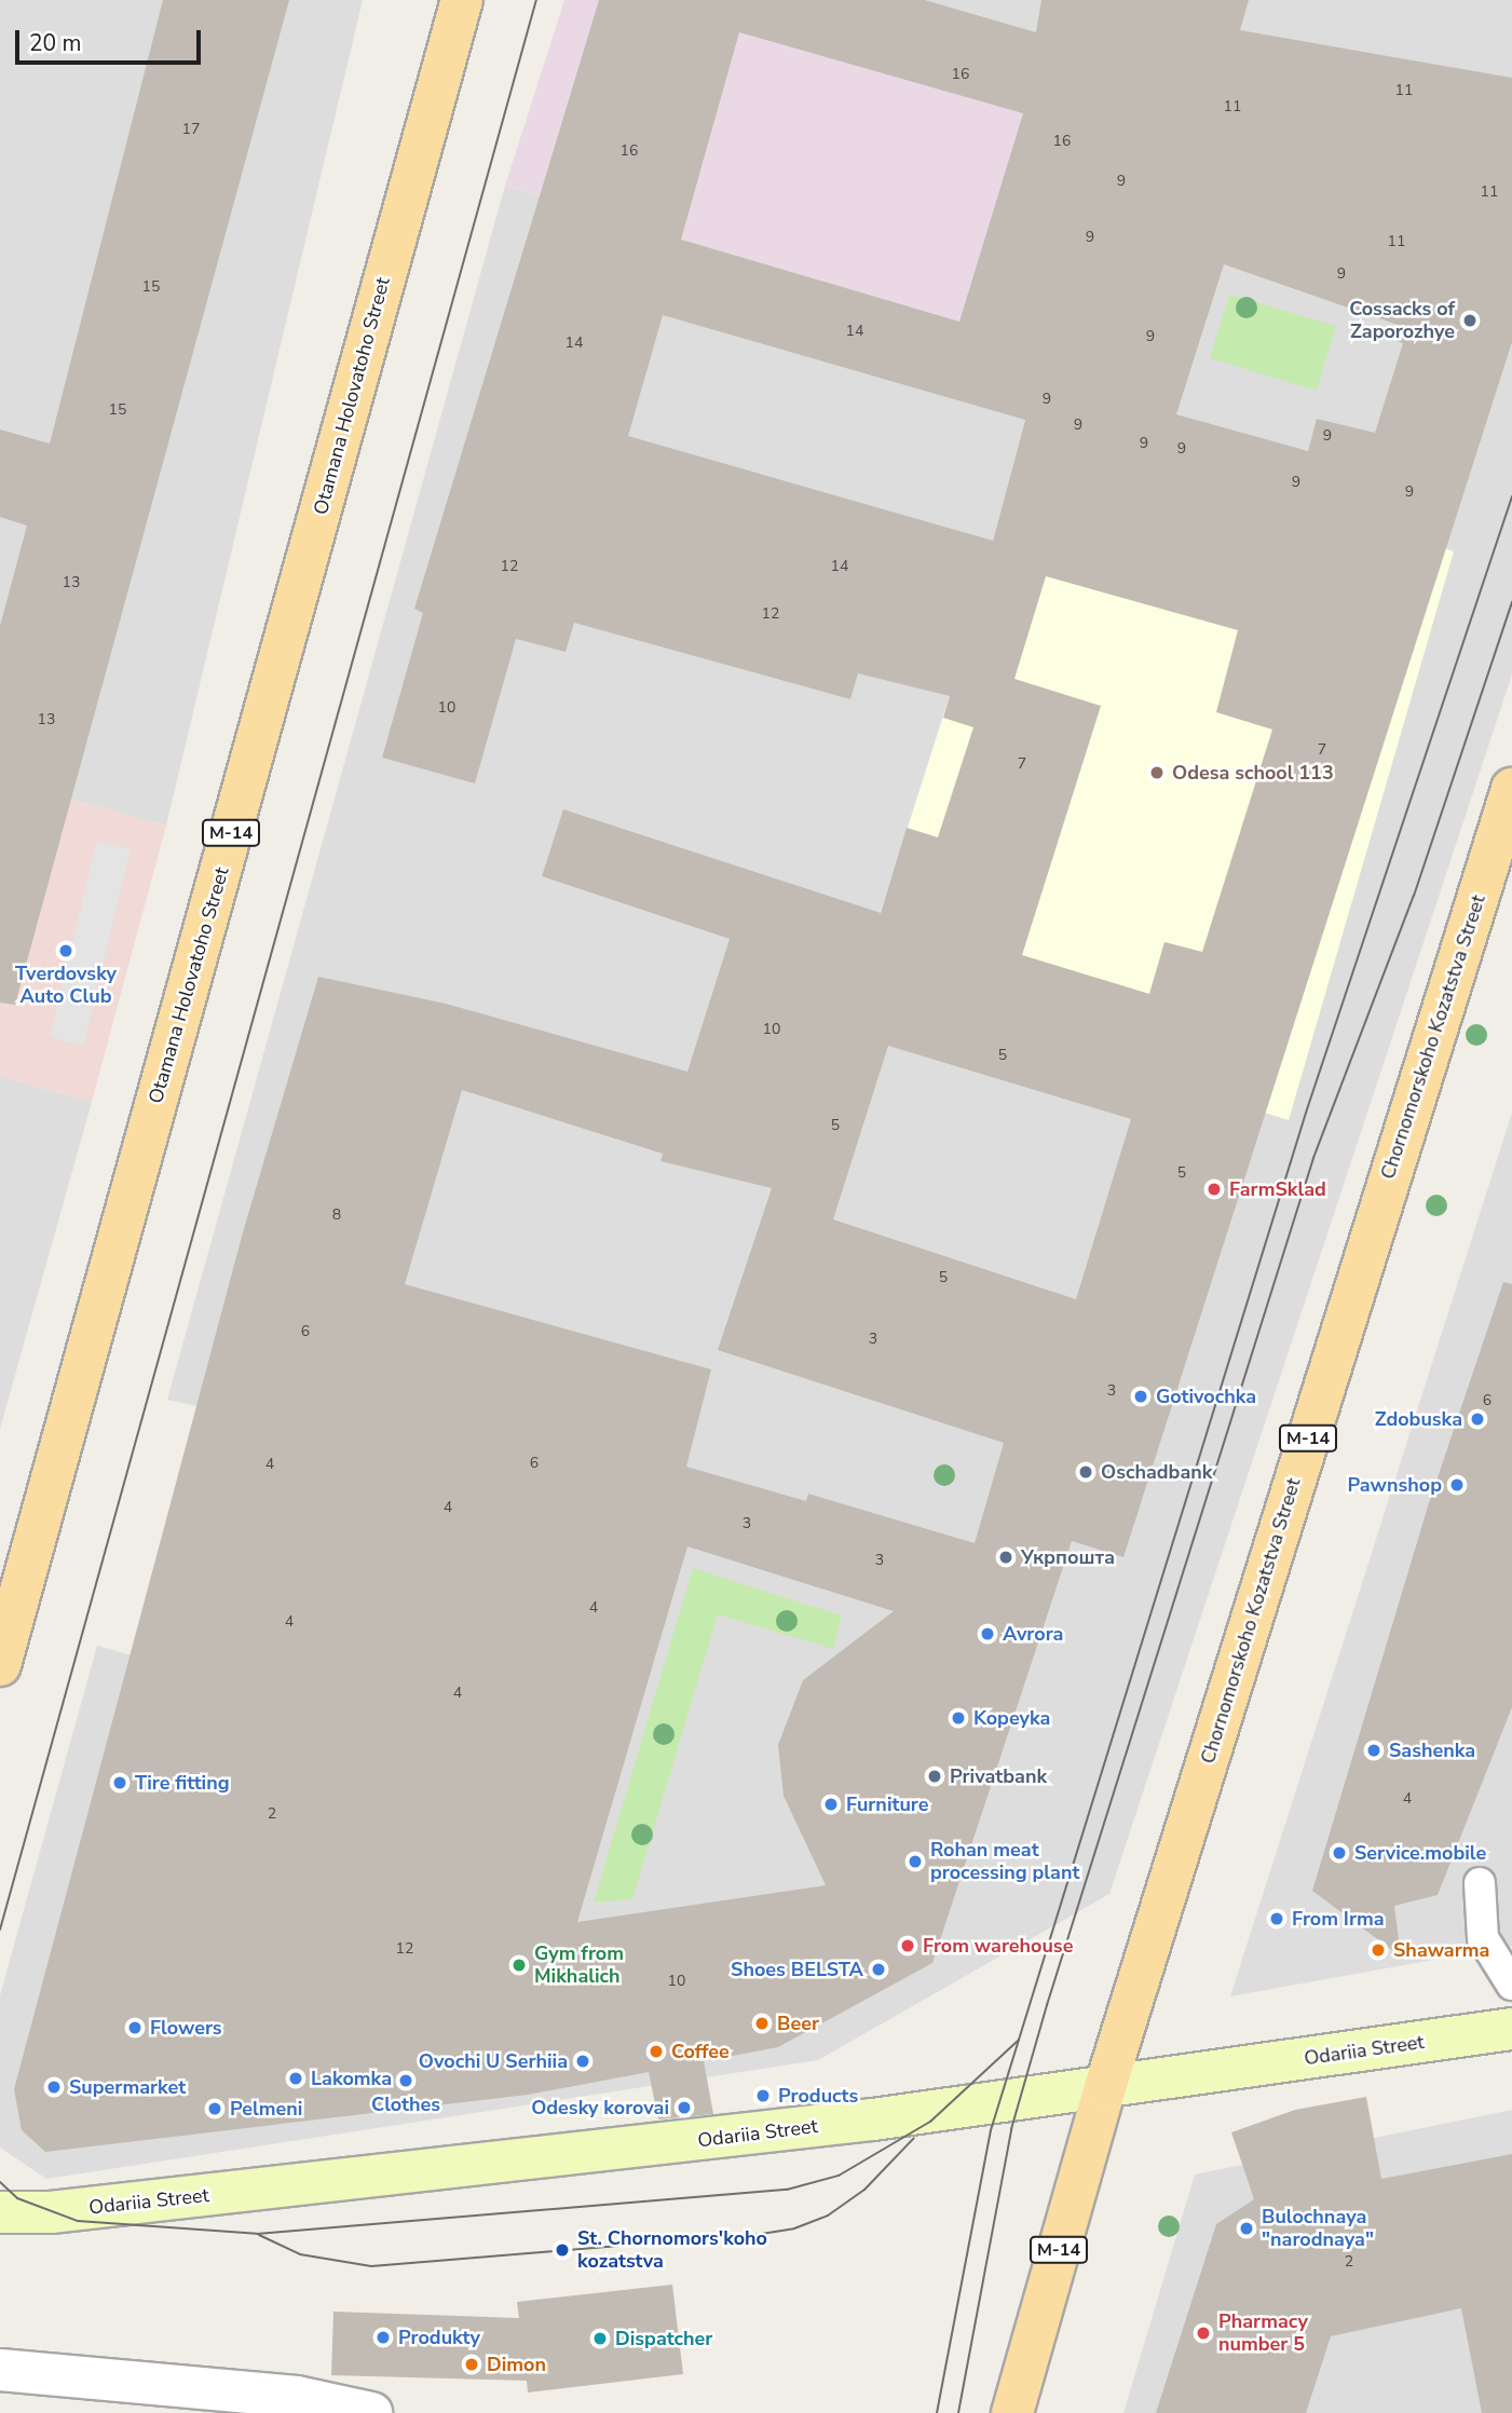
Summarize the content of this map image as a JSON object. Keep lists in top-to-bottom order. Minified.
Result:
{"streets":{"main road":["Otamana Holovatoho Street","М-14","Chornomorskoho Kozatstva Street"],"street":["Odariia Street"]},"crossings":[["Chornomorskoho Kozatstva Street","Odariia Street"]],"places":["Cossacks of Zaporozhye","Odesa school 113","Tverdovsky Auto Club","FarmSklad","Gotivochka","Zdobuska","Oschadbank","Pawnshop","Укрпошта","Avrora","Kopeyka","Sashenka","Privatbank","Tire fitting","Furniture","Service.mobile","Rohan meat processing plant","From Irma","From warehouse","Shawarma","Gym from Mikhalich","Shoes BELSTA","Beer","Flowers","Coffee","Ovochi U Serhiia","Lakomka","Clothes","Supermarket","Products","Odesky korovai","Pelmeni","Bulochnaya \"narodnaya\"","St. Сhornomors'koho kozatstva","Pharmacy number 5","Produkty","Dispatcher","Dimon"],"house_numbers":["16","11","11","17","16","16","9","11","9","11","9","15","14","9","14","9","15","9","9","9","9","9","9","12","14","13","12","10","13","7","7","10","5","5","5","8","5","6","3","3","6","6","4","4","3","3","4","4","4","4","2","12","10","2"],"scale_bar":"20 m"}
